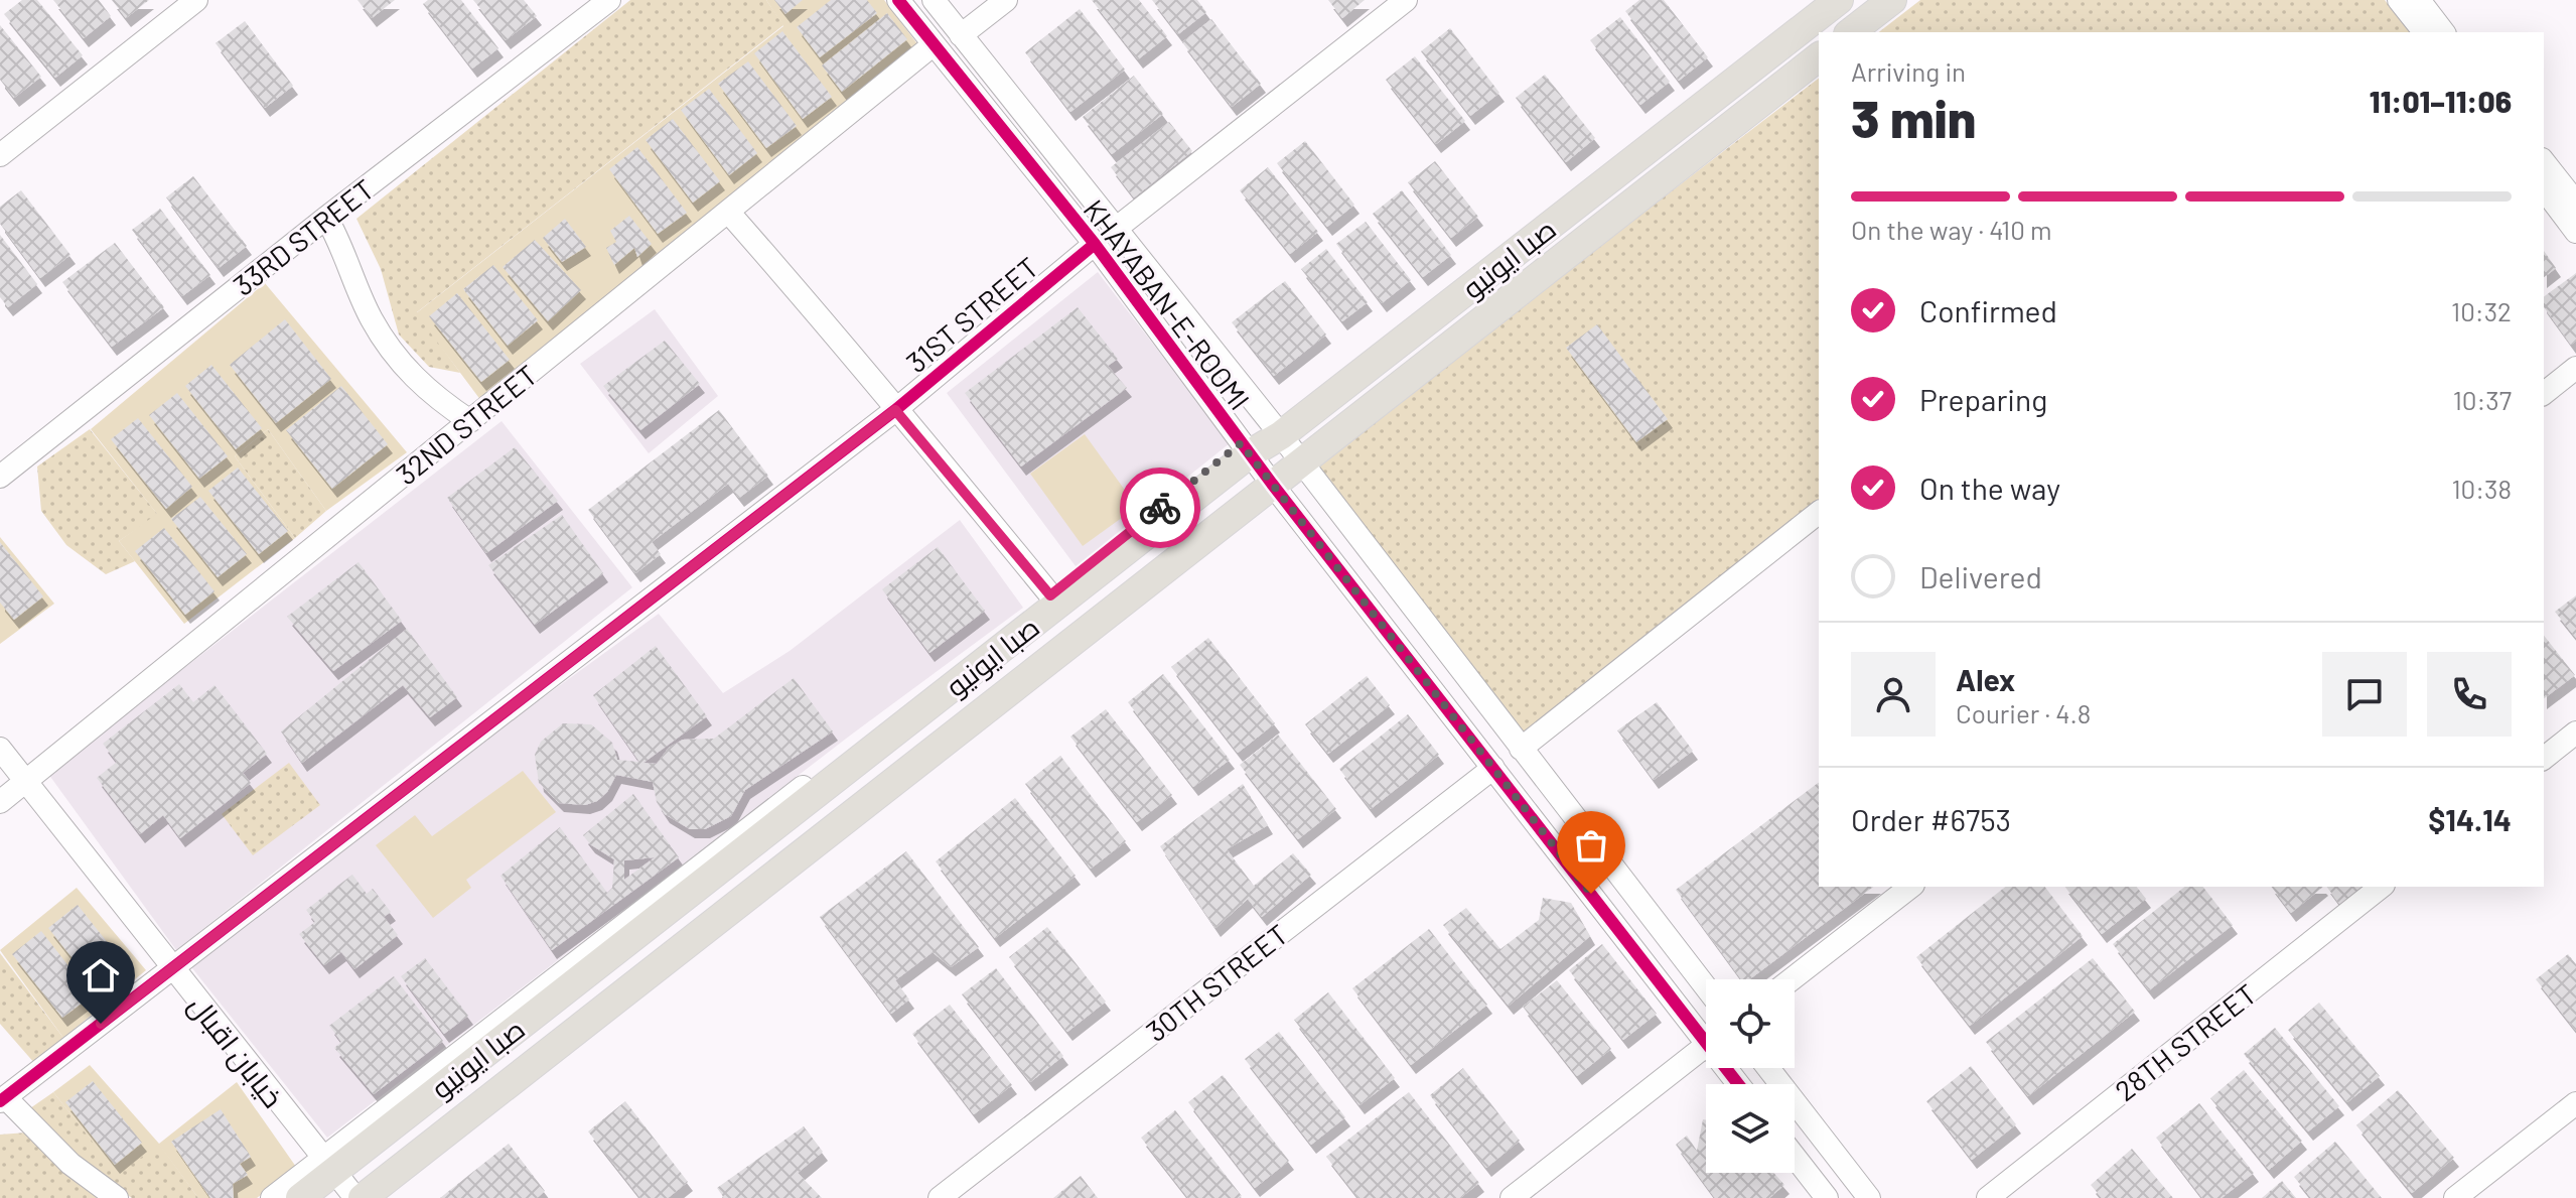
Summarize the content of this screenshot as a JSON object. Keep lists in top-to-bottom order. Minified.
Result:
{"streets":{"main road":["صبا ایونیو"],"street":["33RD STREET","KHAYABAN-E-ROOMI","31ST STREET","32ND STREET","30TH STREET","28TH STREET","خیابان اقبال"]},"crossings":[["صبا ایونیو","KHAYABAN-E-ROOMI"],["صبا ایونیو","خیابان اقبال"],["KHAYABAN-E-ROOMI","31ST STREET"],["KHAYABAN-E-ROOMI","32ND STREET"],["KHAYABAN-E-ROOMI","30TH STREET"],["31ST STREET","خیابان اقبال"],["32ND STREET","خیابان اقبال"]],"page":{"heading":["3 min","Arriving in","11:01–11:06"],"panel":["Alex","Courier · 4.8","Order #6753","$14.14"],"bar":"On the way · 410 m","list":[["Confirmed","10:32"],["Preparing","10:37"],["On the way","10:38"],"Delivered"]}}
